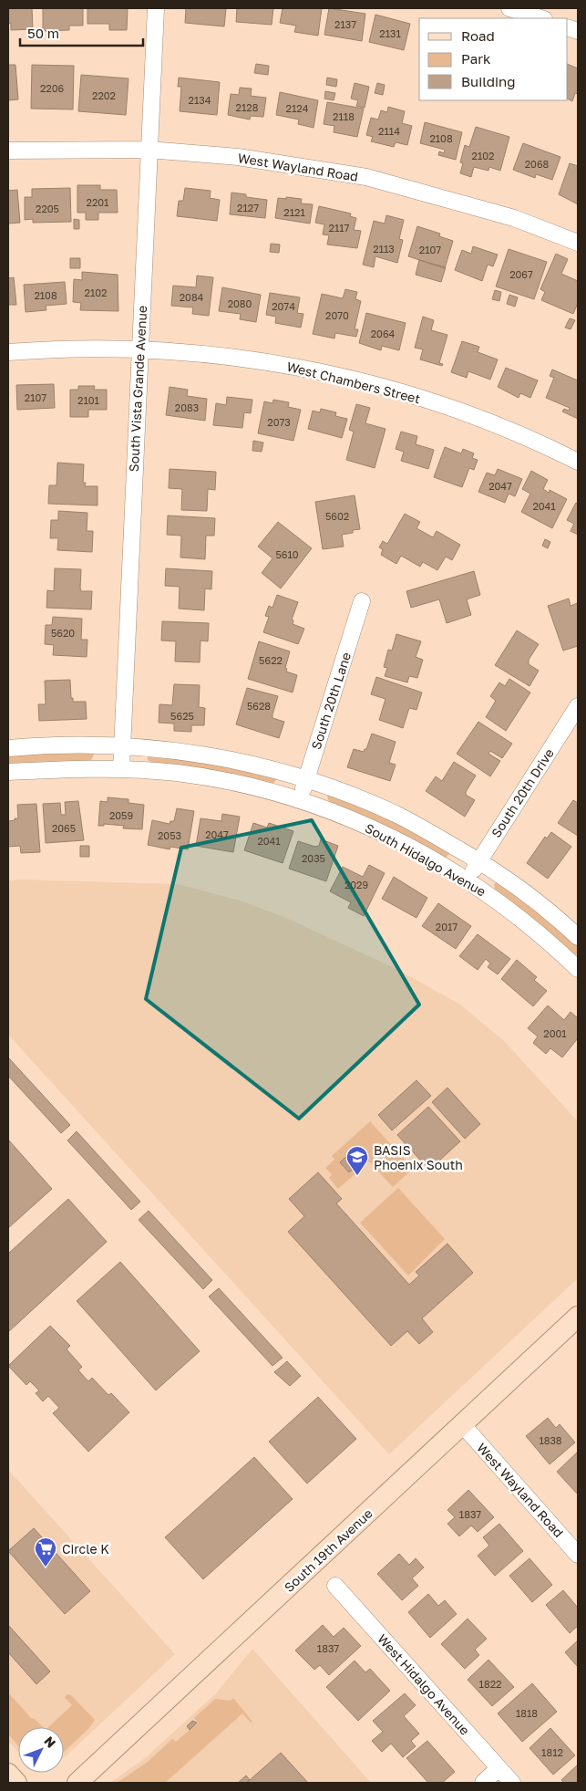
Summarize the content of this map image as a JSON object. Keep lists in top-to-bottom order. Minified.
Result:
{"streets":{"main road":["South 19th Avenue"],"street":["West Wayland Road","West Chambers Street","South Vista Grande Avenue","South 20th Lane","South 20th Drive","South Hidalgo Avenue","West Hidalgo Avenue"]},"crossings":[["West Wayland Road","South Vista Grande Avenue"],["West Wayland Road","South 19th Avenue"],["West Chambers Street","South Vista Grande Avenue"],["South Vista Grande Avenue","South Hidalgo Avenue"],["South 20th Lane","South Hidalgo Avenue"],["South 20th Drive","South Hidalgo Avenue"]],"places":{"school or university":["BASIS Phoenix South"],"supermarket":["Circle K"]},"house_numbers":["2137","2131","2206","2202","2134","2128","2124","2118","2114","2108","2102","2068","2201","2127","2205","2121","2117","2113","2107","2067","2102","2108","2084","2080","2074","2070","2064","2107","2101","2083","2073","2047","2041","5602","5610","5620","5622","5628","5625","2059","2065","2047","2053","2041","2035","2029","2017","2001","1838","1837","1837","1822","1818","1812"],"legend":["Road","Park","Building"],"scale_bar":"50 m","north":"top right"}
